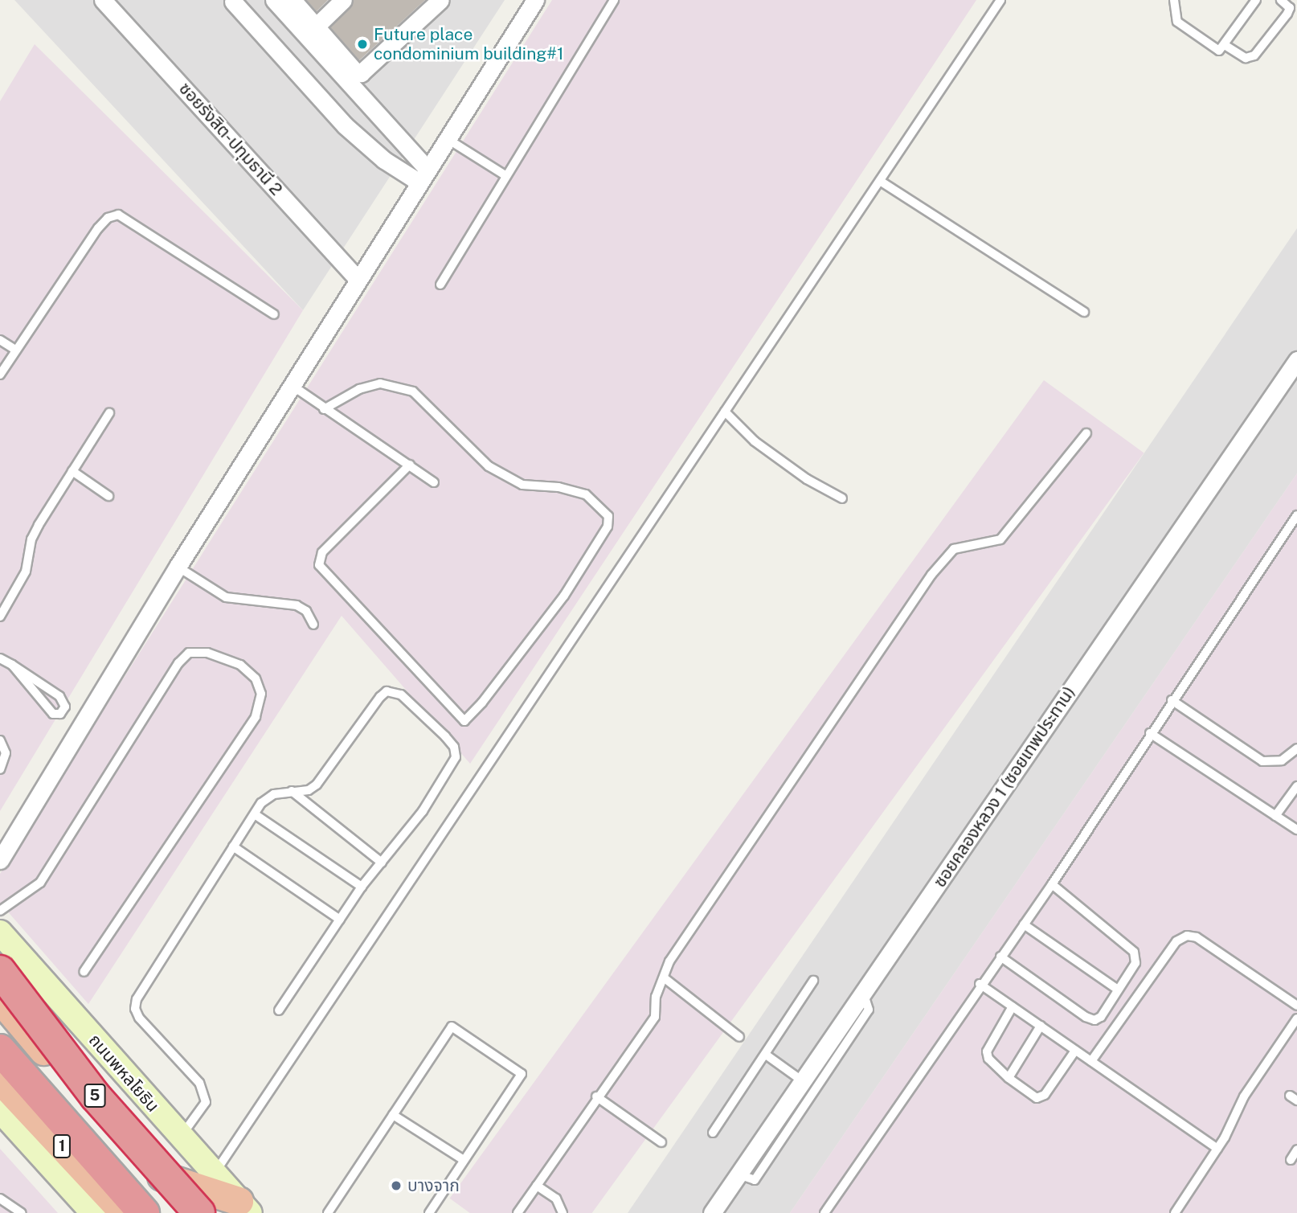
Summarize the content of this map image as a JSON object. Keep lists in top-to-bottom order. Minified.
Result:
{"streets":{"highway":["5","1"],"main road":["ถนนพหลโยธิน"],"street":["ซอยรังสิต-ปทุมธานี 2","ซอยคลองหลวง 1 (ซอยเทพประทาน)"]},"places":["Future place condominium building#1","บางจาก"]}
